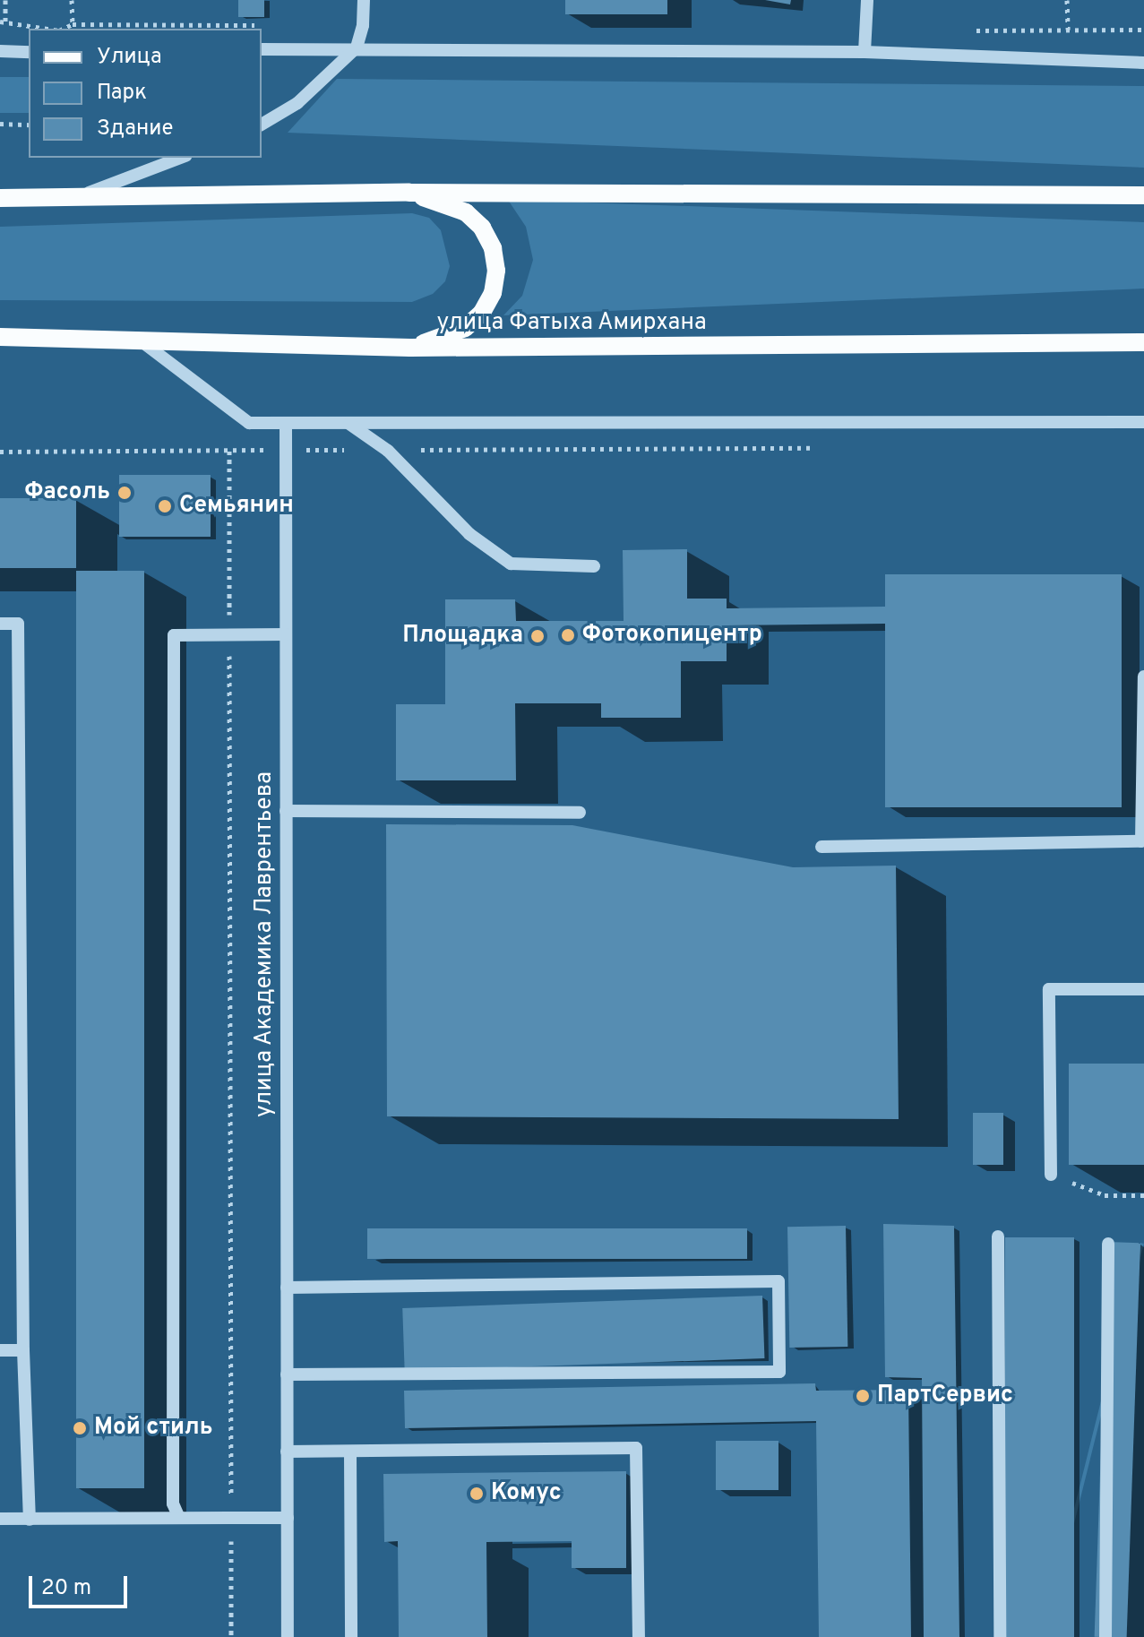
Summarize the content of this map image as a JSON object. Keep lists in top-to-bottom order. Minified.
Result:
{"streets":{"main road":["улица Фатыха Амирхана"],"street":["улица Академика Лаврентьева"]},"places":["Фасоль","Семьянин","Фотокопицентр","Площадка","ПартСервис","Мой стиль","Комус"],"legend":["Улица","Парк","Здание"],"scale_bar":"20 m"}
